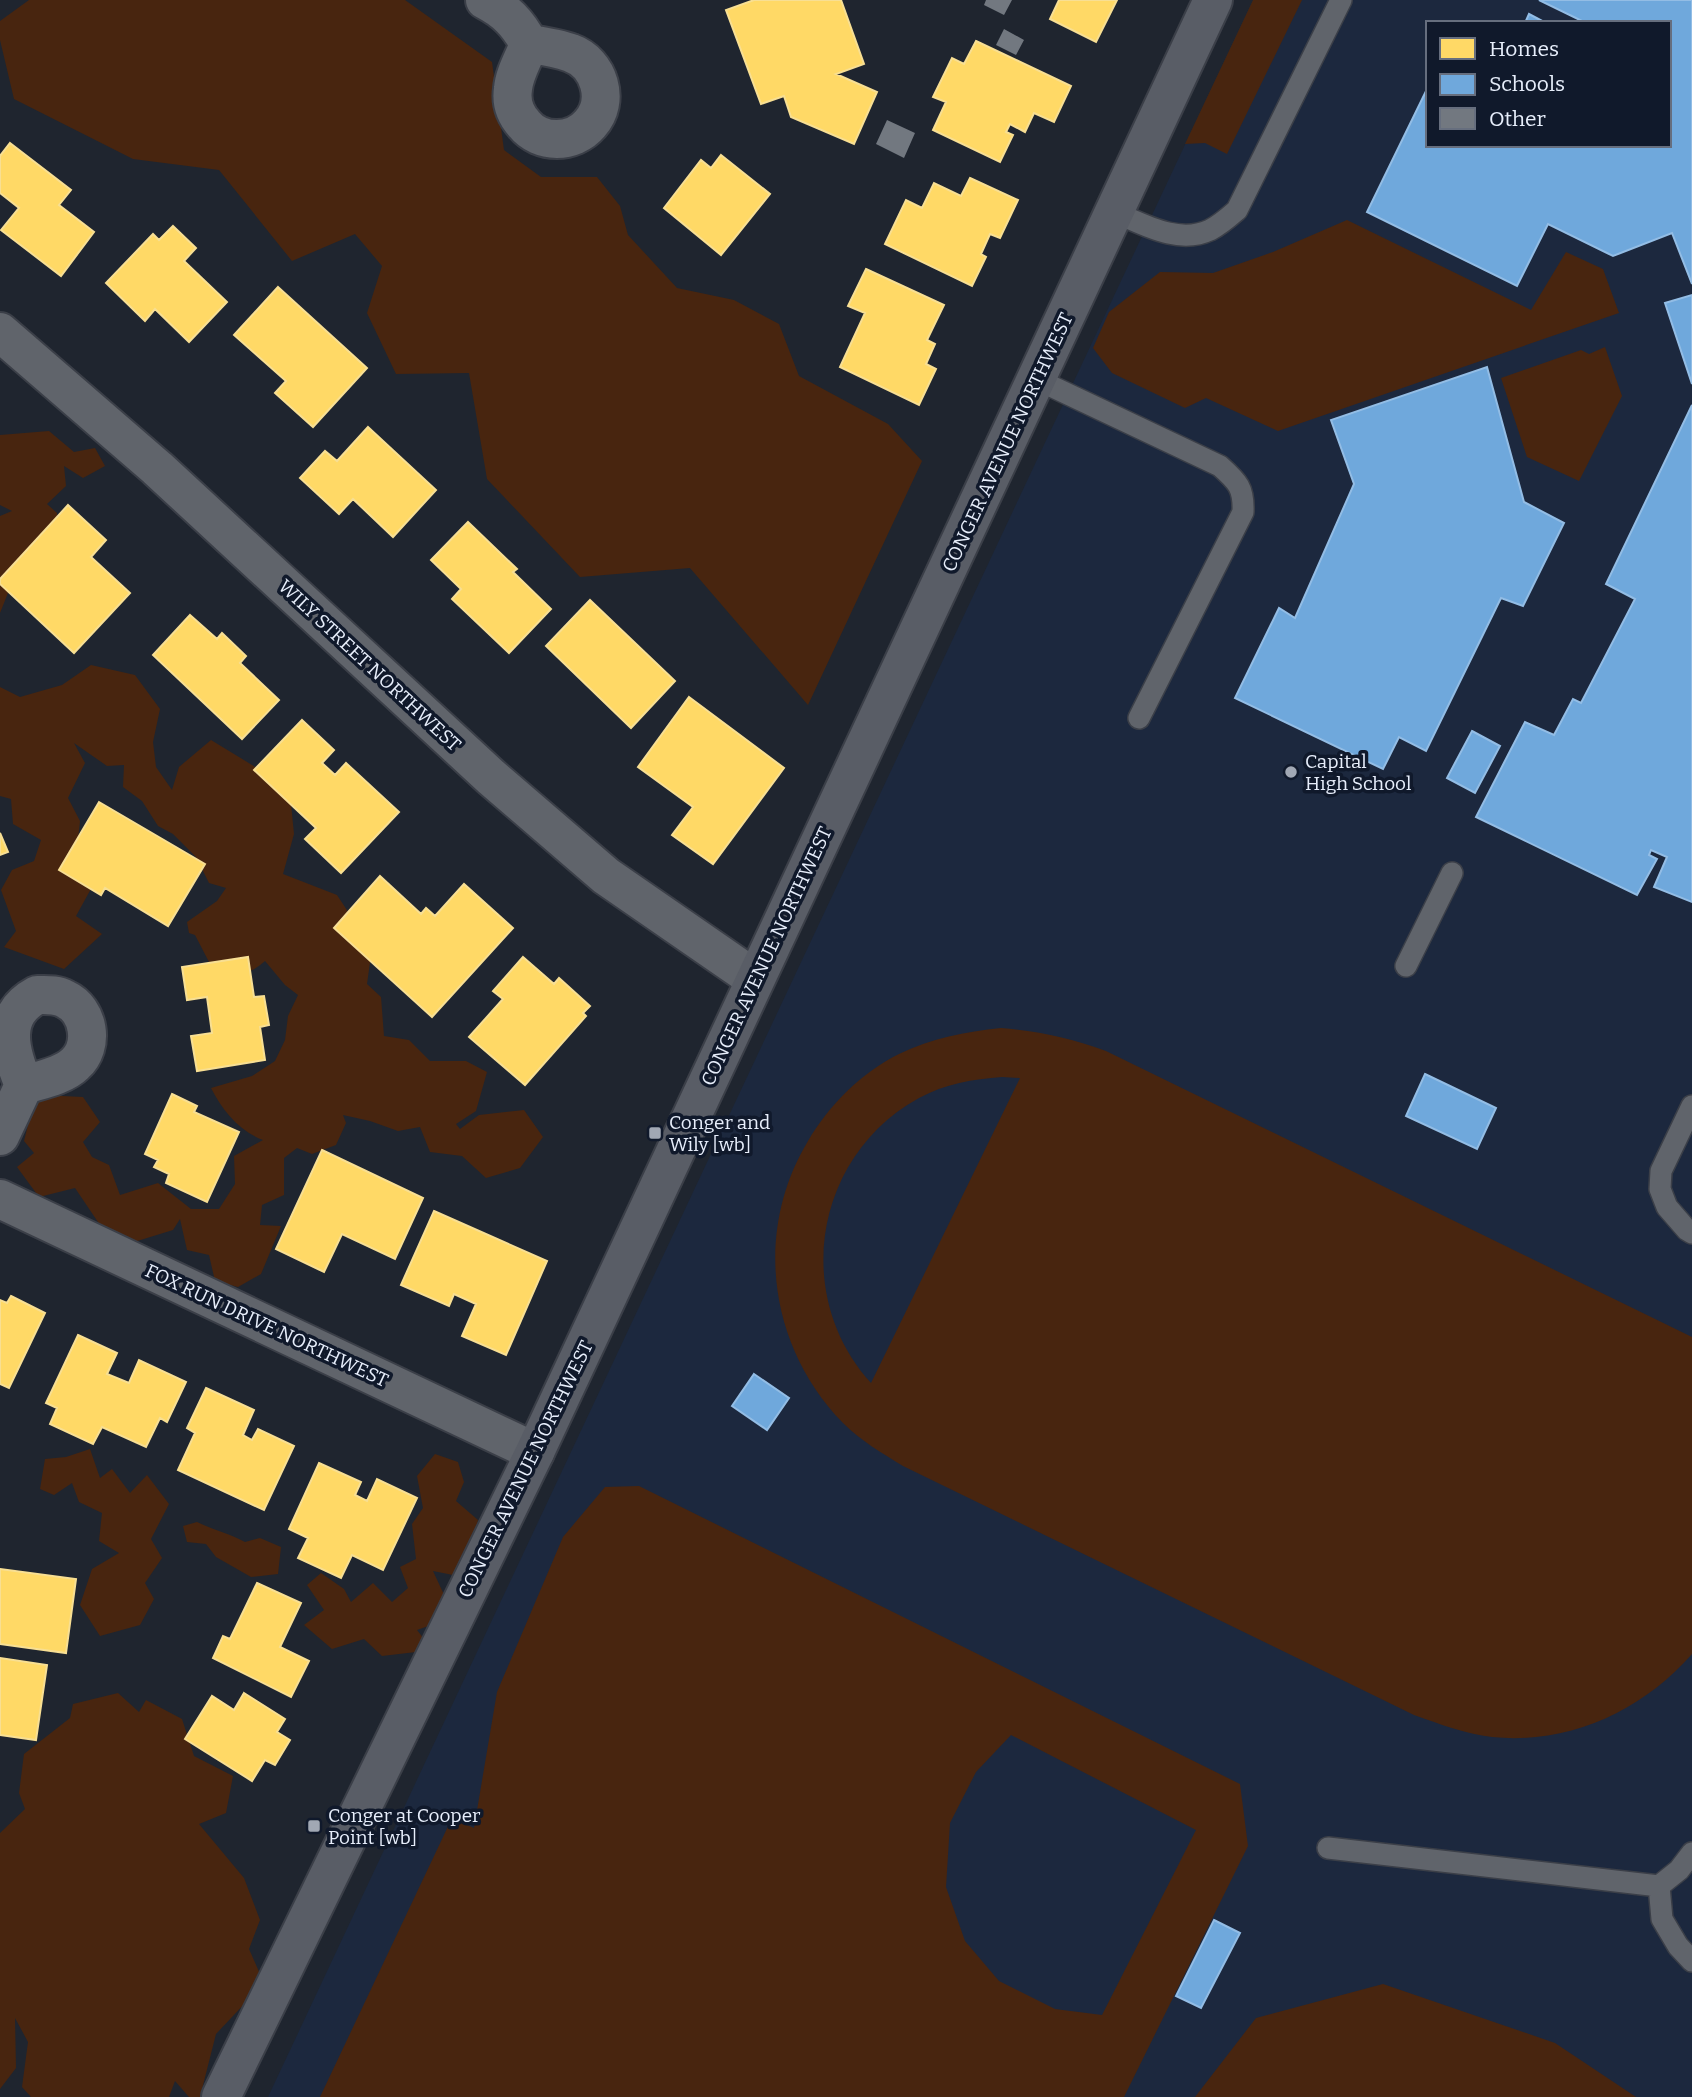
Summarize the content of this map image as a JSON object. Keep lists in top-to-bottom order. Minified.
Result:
{"streets":{"street":["CONGER AVENUE NORTHWEST","WILY STREET NORTHWEST","FOX RUN DRIVE NORTHWEST"]},"crossings":[["CONGER AVENUE NORTHWEST","WILY STREET NORTHWEST"],["CONGER AVENUE NORTHWEST","FOX RUN DRIVE NORTHWEST"]],"places":{"other":["Capital High School"],"transit":["Conger and Wily [wb]","Conger at Cooper Point [wb]"]},"legend":["Homes","Schools","Other"]}
